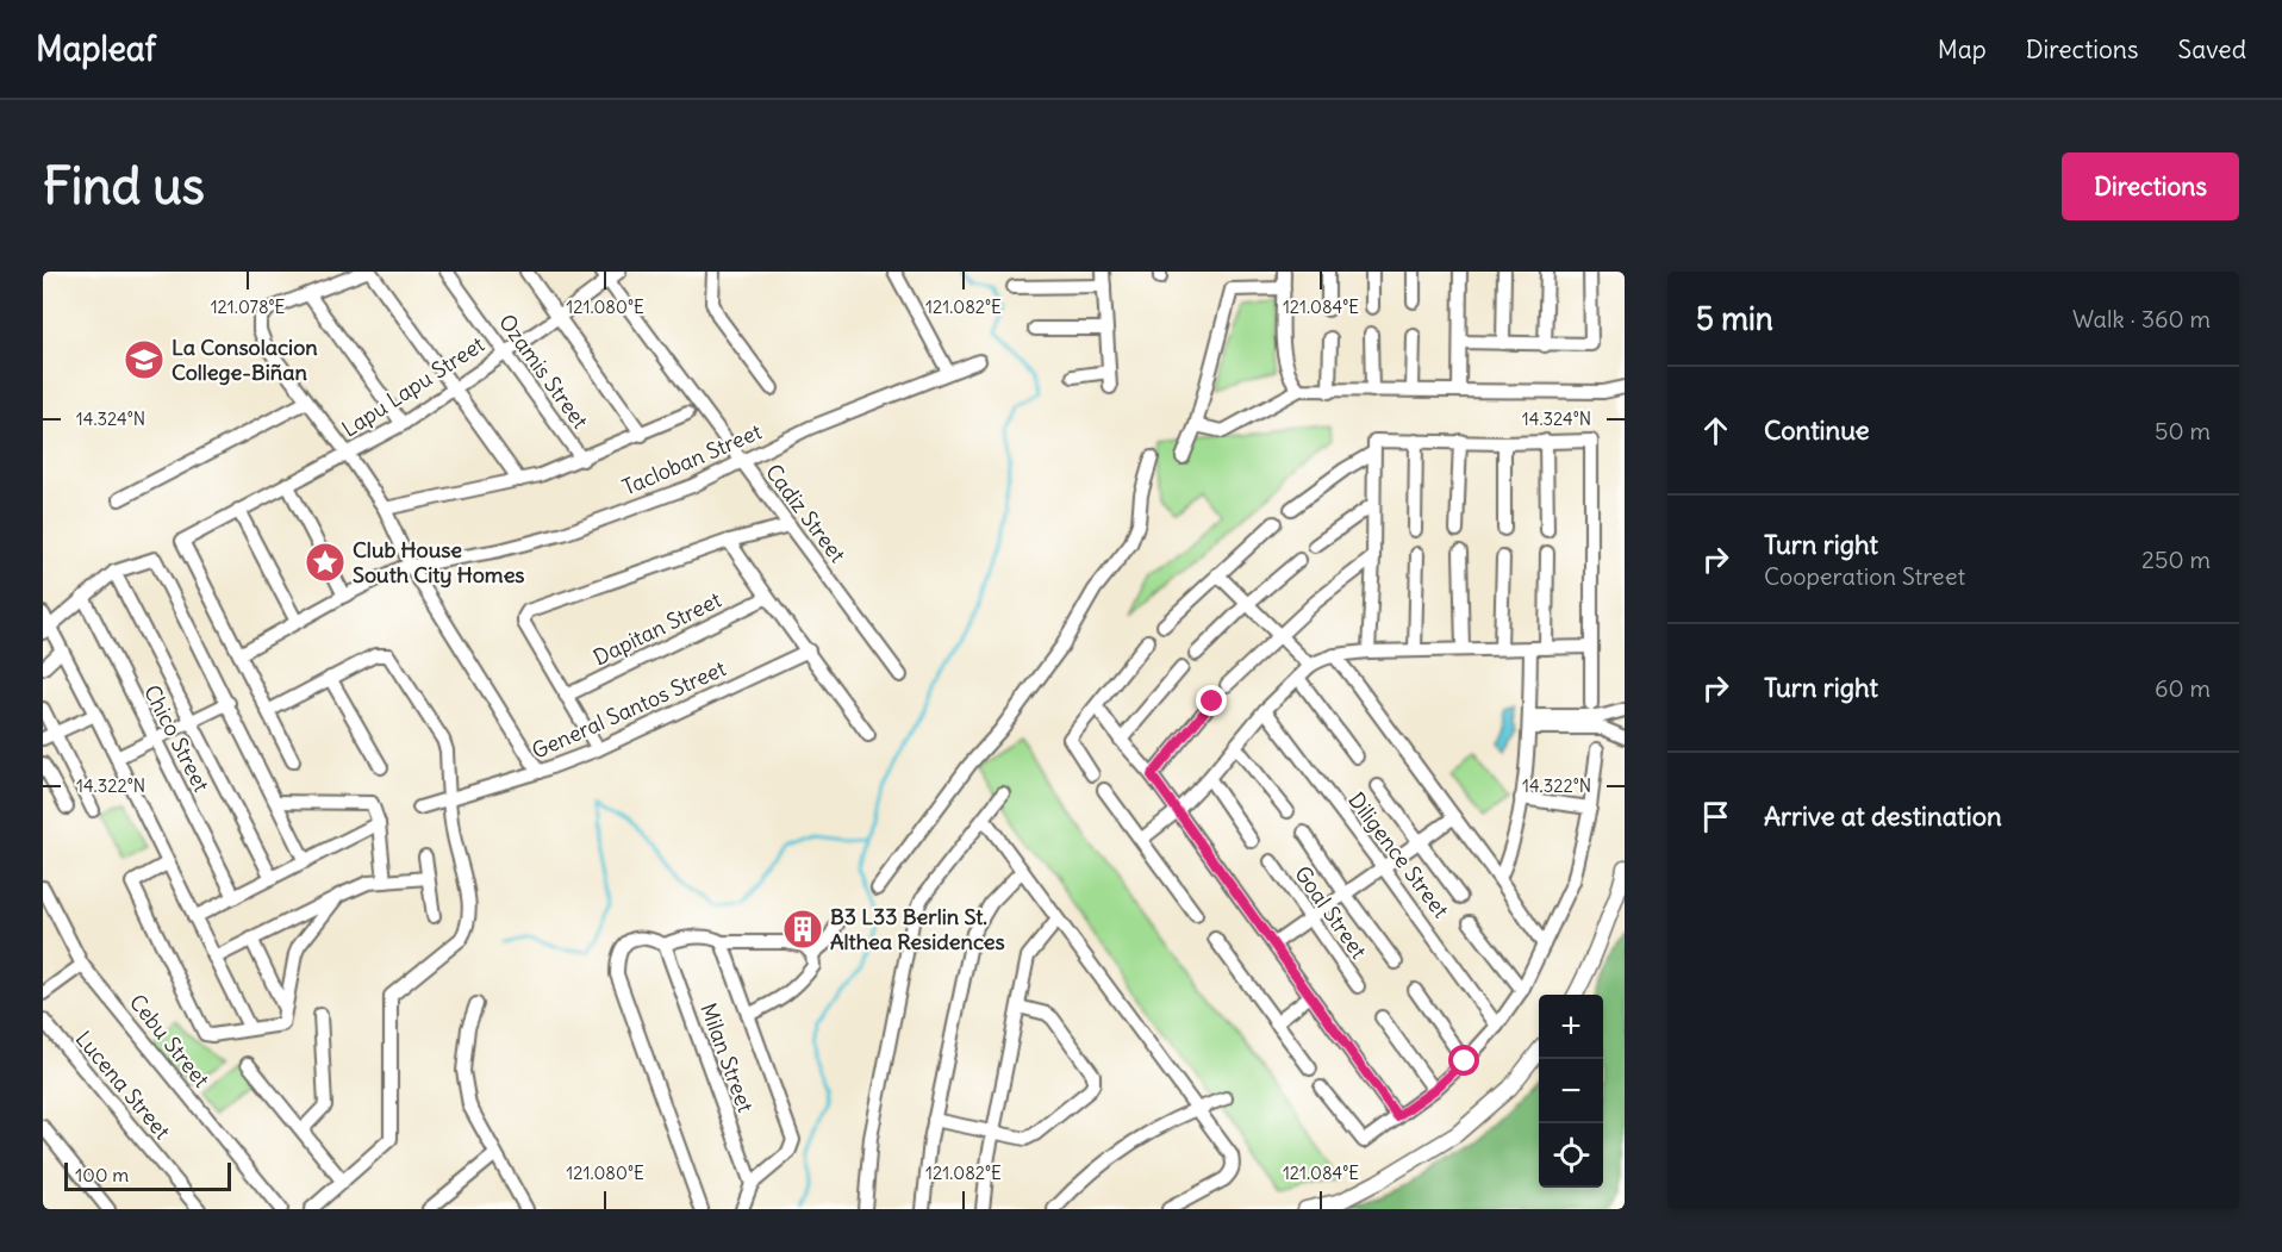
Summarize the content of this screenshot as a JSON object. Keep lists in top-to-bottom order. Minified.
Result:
{"streets":{"street":["Ozamis Street","Lapu Lapu Street","Tacloban Street","Cadiz Street","Dapitan Street","General Santos Street","Chico Street","Diligence Street","Goal Street","Cebu Street","Milan Street","Lucena Street"]},"crossings":[["Ozamis Street","Lapu Lapu Street"],["Lapu Lapu Street","Tacloban Street"],["Lapu Lapu Street","Cadiz Street"],["Tacloban Street","Cadiz Street"]],"places":{"school or university":["La Consolacion College-Biñan"],"place":["Club House South City Homes"],"building":["B3 L33 Berlin St. Althea Residences"]},"scale_bar":"100 m","page":{"header":"Mapleaf","nav":["Map","Directions","Saved"],"buttons":"Directions","title":"Find us","heading":["5 min","Walk · 360 m"],"list":[["Continue","50 m"],["Turn right","Cooperation Street","250 m"],["Turn right","60 m"],"Arrive at destination"],"map_buttons":["+","−"],"scale":"100 m"},"coordinates":["121.078°E","121.080°E","121.082°E","121.084°E","14.324°N","14.322°N"]}
